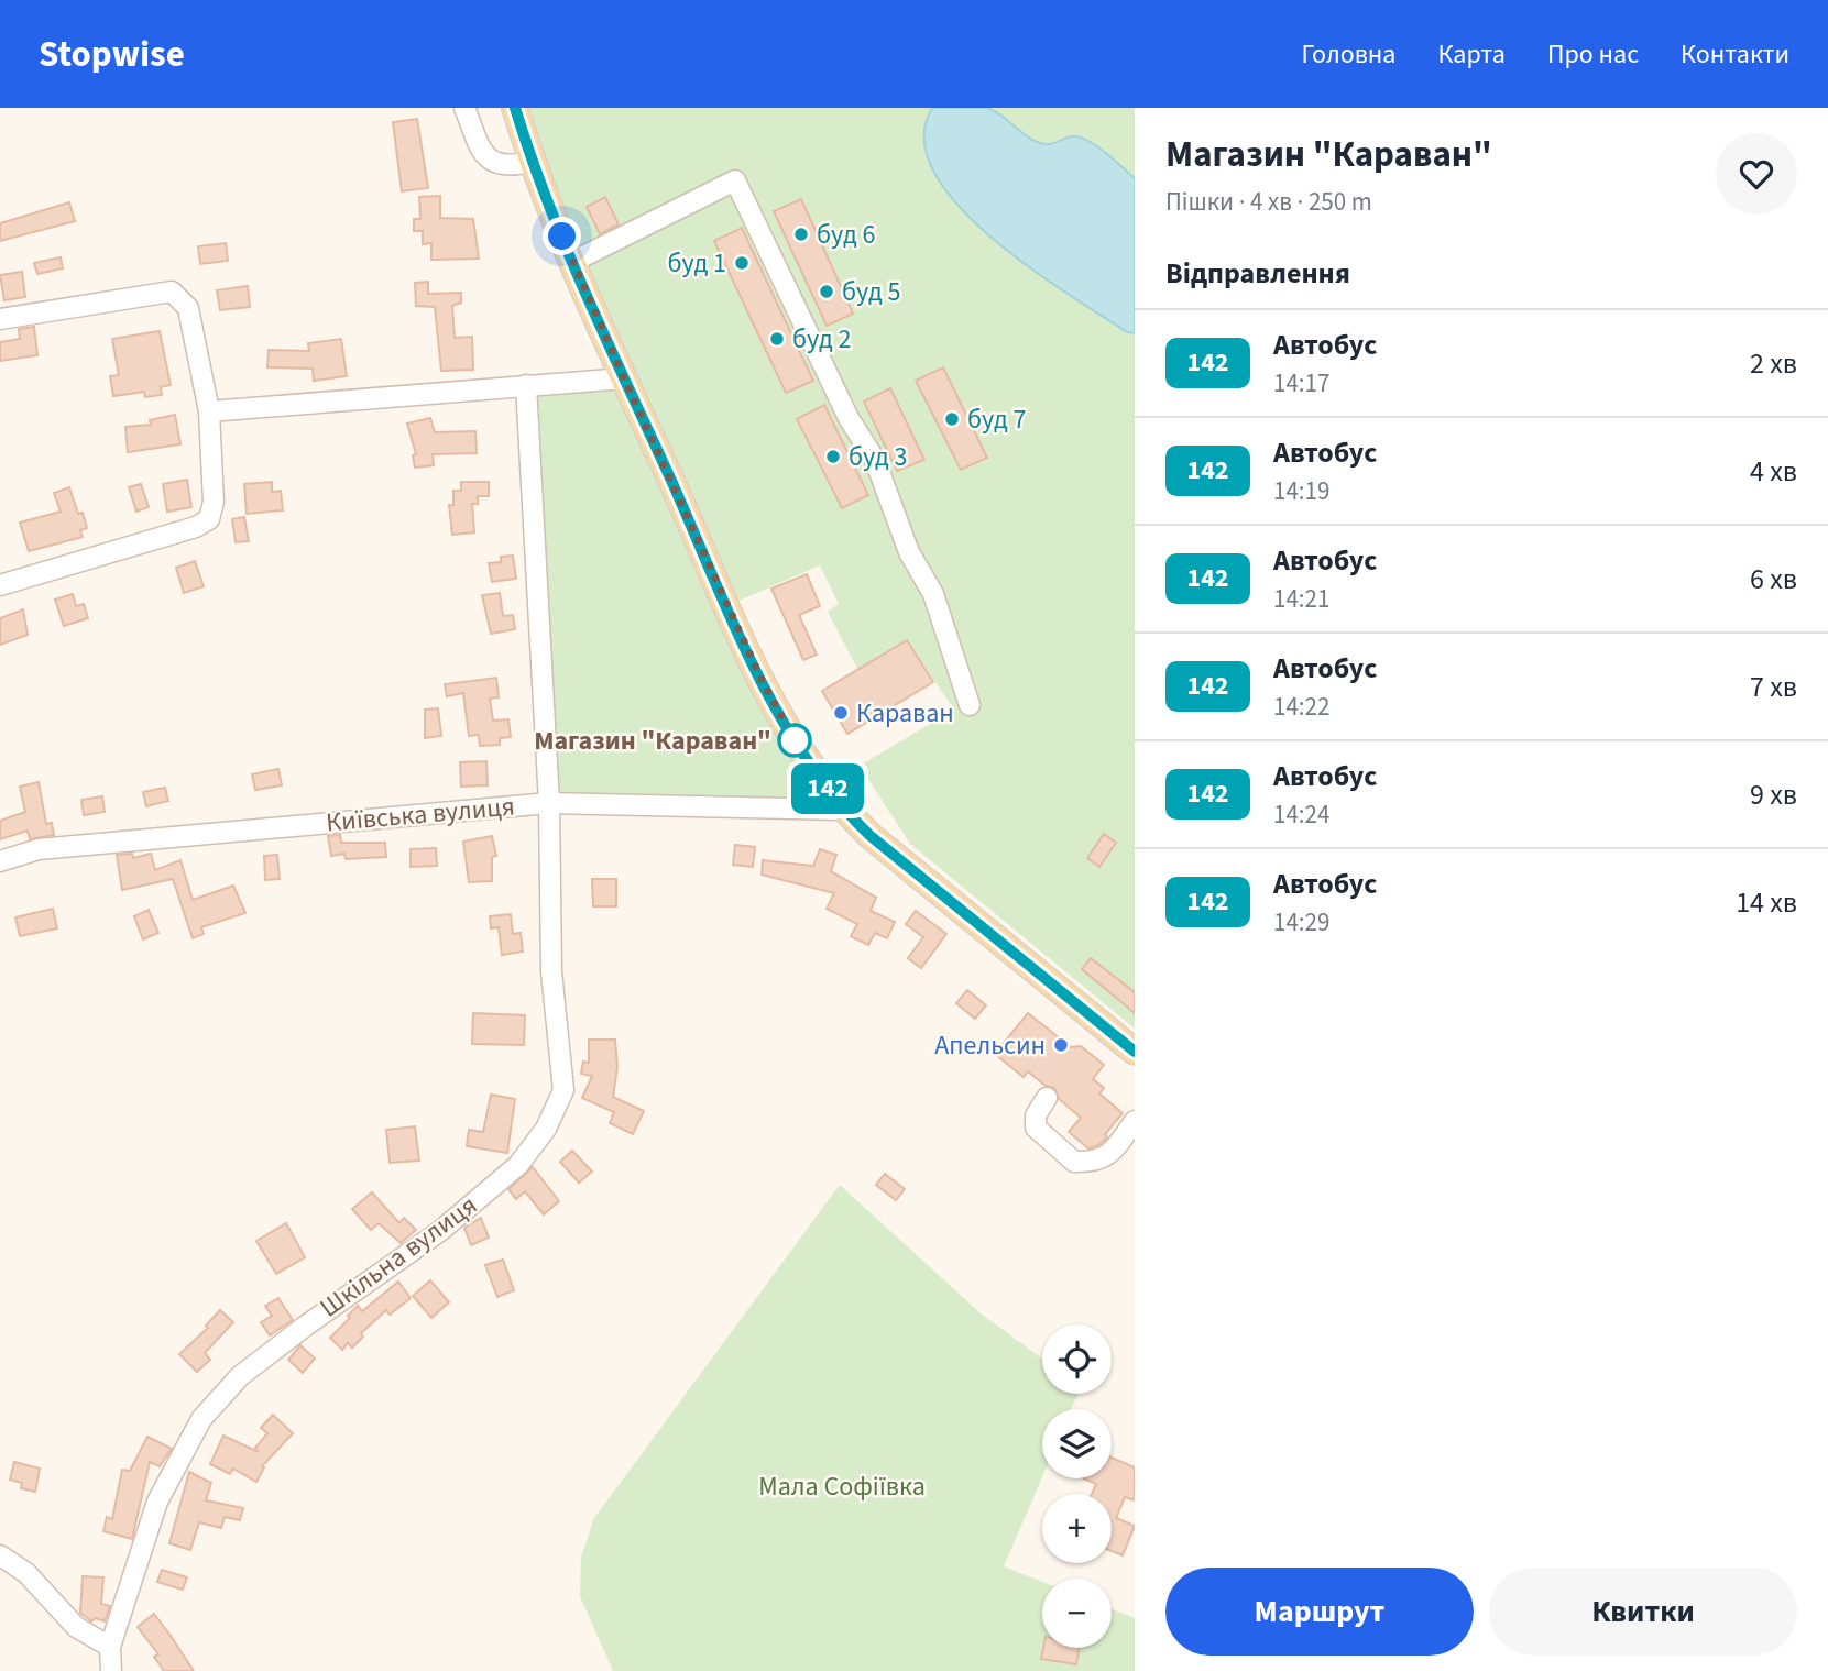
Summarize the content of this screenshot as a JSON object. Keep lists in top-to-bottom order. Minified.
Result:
{"streets":{"street":["Київська вулиця","Шкільна вулиця"]},"crossings":[["Київська вулиця","Шкільна вулиця"]],"parks":["Мала Софіївка"],"places":["буд 6","буд 1","буд 5","буд 2","буд 7","буд 3","Караван","Магазин \"Караван\"","Апельсин"],"lines":["bus line 142"],"page":{"header":"Stopwise","nav":["Головна","Карта","Про нас","Контакти"],"on_map":"142","heading":[["Магазин \"Караван\"","Пішки · 4 хв · 250 m"],"Відправлення"],"list":[{"mark":"142","name":"Автобус","note":"14:17","value":"2 хв"},{"mark":"142","name":"Автобус","note":"14:19","value":"4 хв"},{"mark":"142","name":"Автобус","note":"14:21","value":"6 хв"},{"mark":"142","name":"Автобус","note":"14:22","value":"7 хв"},{"mark":"142","name":"Автобус","note":"14:24","value":"9 хв"},{"mark":"142","name":"Автобус","note":"14:29","value":"14 хв"}],"map_buttons":["+","−"],"buttons":["Маршрут","Квитки"]}}
